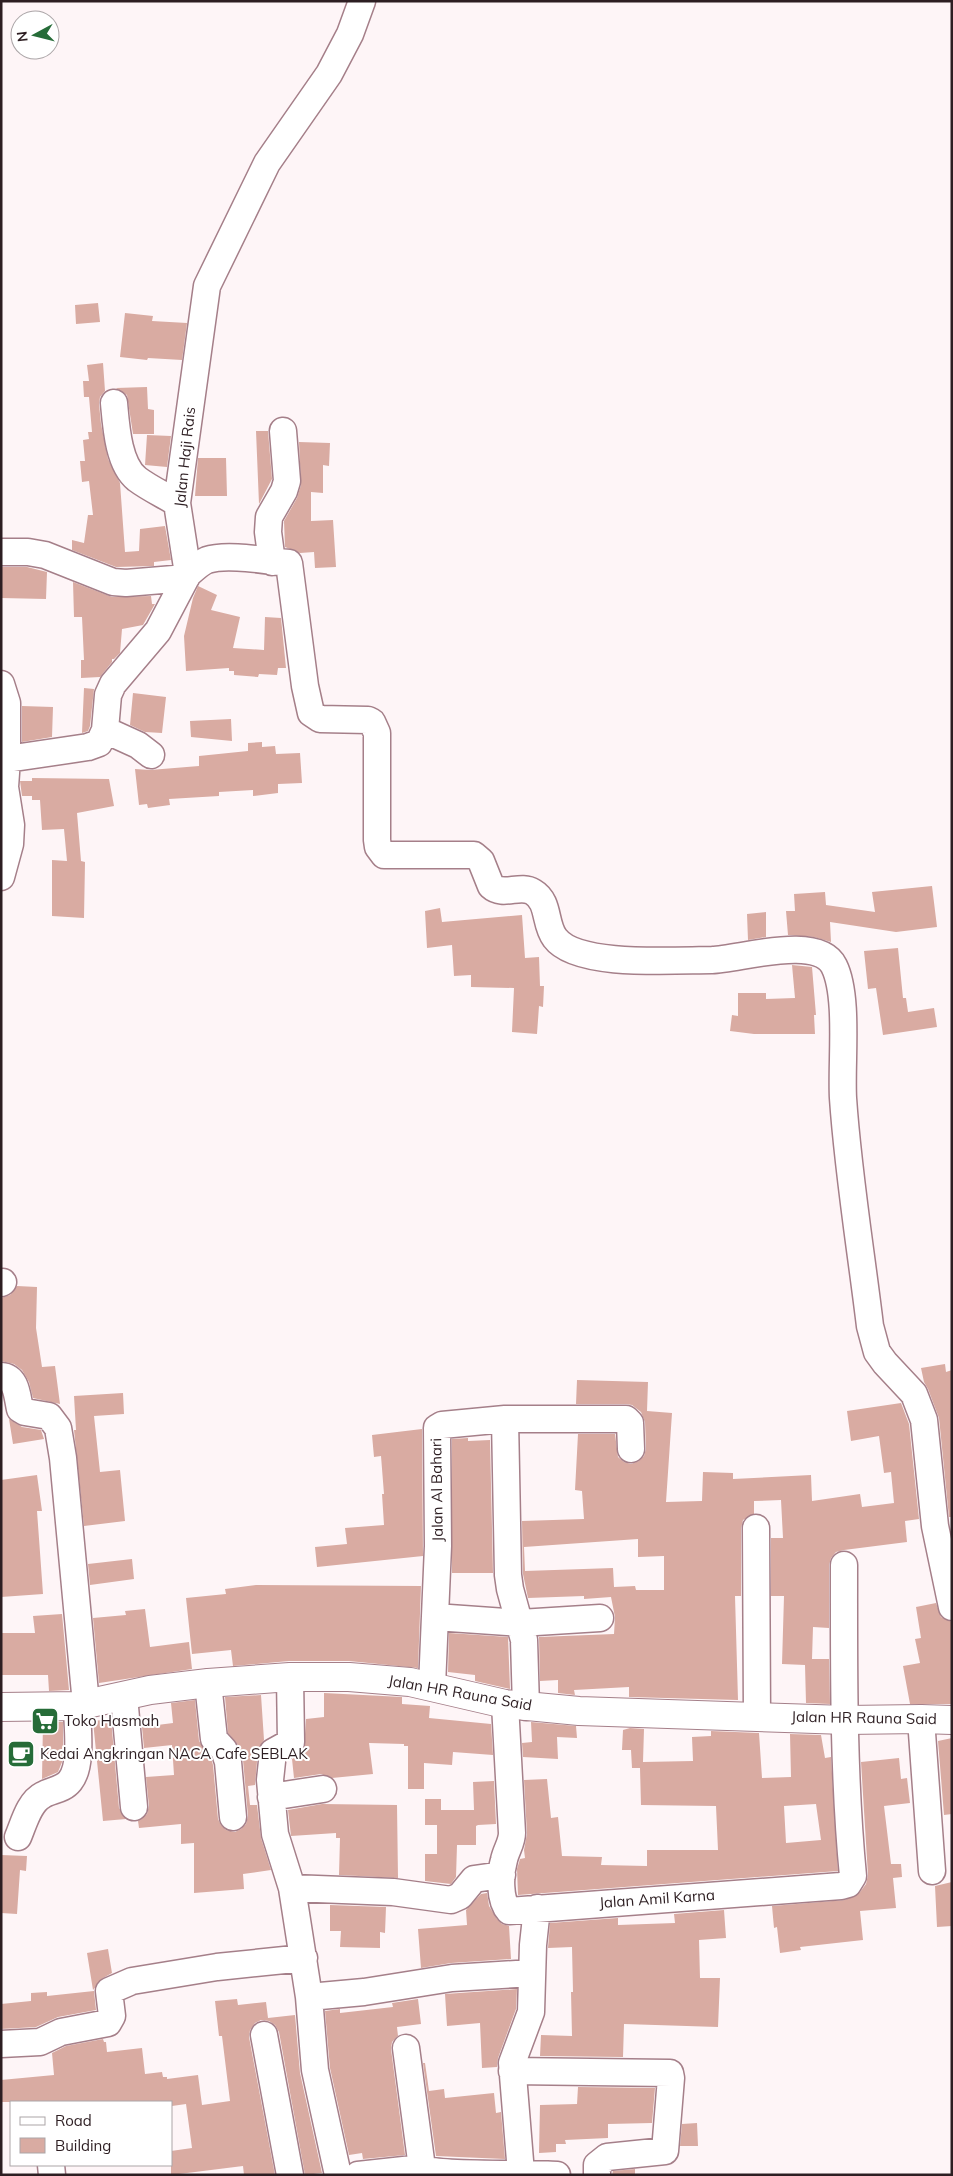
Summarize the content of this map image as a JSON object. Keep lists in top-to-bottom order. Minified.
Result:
{"streets":{"main road":["Jalan HR Rauna Said"],"street":["Jalan Haji Rais","Jalan Al Bahari","Jalan Amil Karna"]},"crossings":[["Jalan Al Bahari","Jalan HR Rauna Said"],["Jalan Al Bahari","Jalan Amil Karna"],["Jalan HR Rauna Said","Jalan Amil Karna"]],"places":{"supermarket":["Toko Hasmah"],"cafe":["Kedai Angkringan NACA Cafe SEBLAK"]},"legend":["Road","Building"],"north":"left"}
